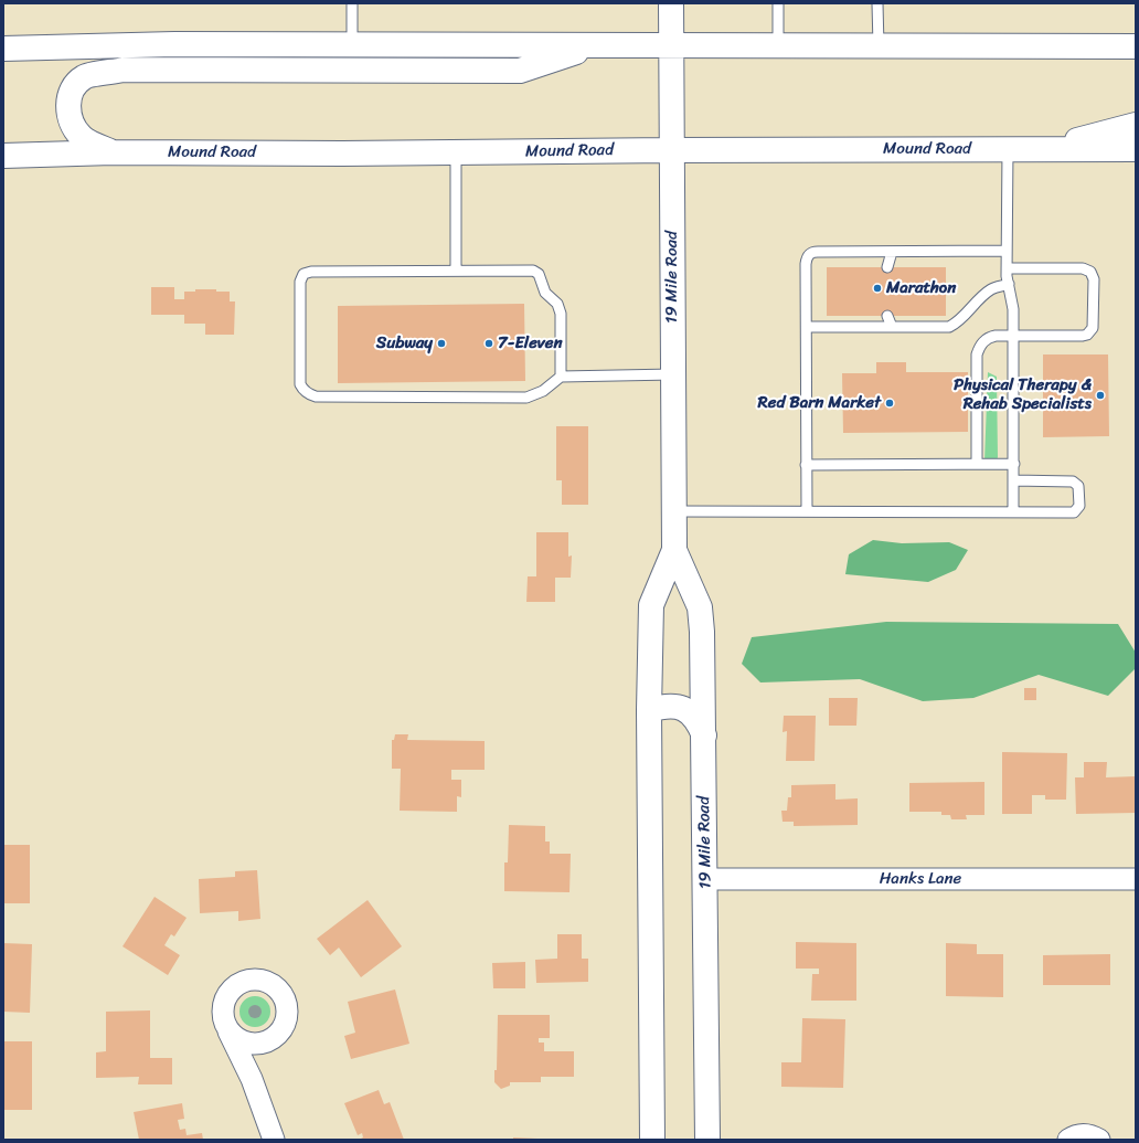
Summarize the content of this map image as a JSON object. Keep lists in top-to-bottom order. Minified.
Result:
{"streets":{"main road":["Mound Road","19 Mile Road"],"street":["Hanks Lane"]},"crossings":[["Mound Road","19 Mile Road"],["19 Mile Road","Hanks Lane"]],"places":["Marathon","Subway","7-Eleven","Physical Therapy & Rehab Specialists","Red Barn Market"]}
